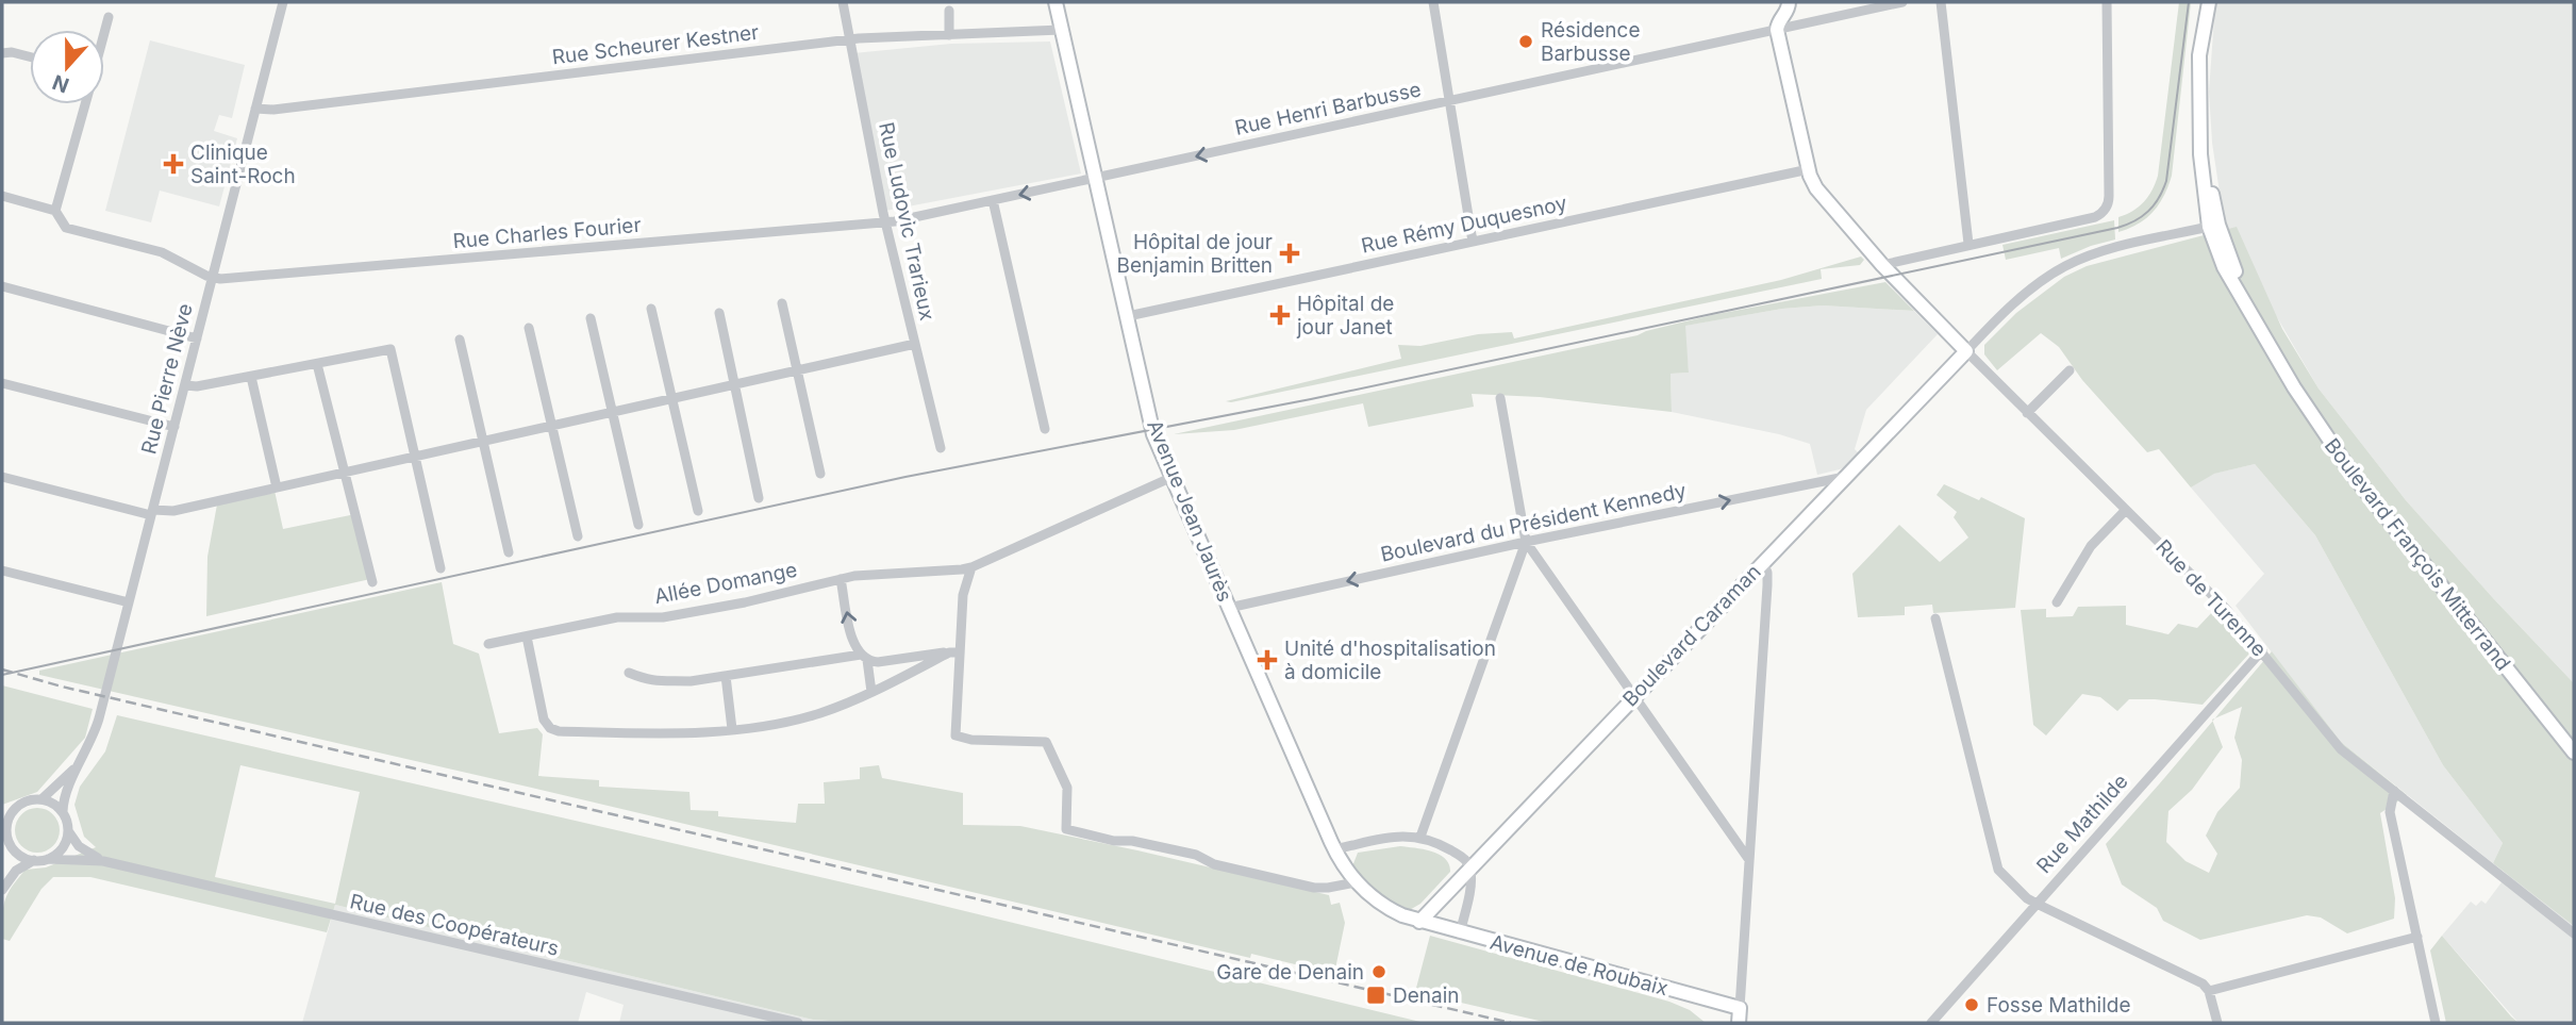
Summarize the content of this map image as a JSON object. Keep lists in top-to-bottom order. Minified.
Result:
{"streets":{"street":["Rue Scheurer Kestner","Rue Henri Barbusse","Rue Ludovic Trarieux","Rue Rémy Duquesnoy","Rue Charles Fourier","Rue Pierre Nève","Avenue Jean Jaurès","Boulevard du Président Kennedy","Boulevard François Mitterrand","Allée Domange","Rue de Turenne","Boulevard Caraman","Rue Mathilde","Rue des Coopérateurs","Avenue de Roubaix"]},"crossings":[["Rue Scheurer Kestner","Rue Ludovic Trarieux"],["Rue Scheurer Kestner","Rue Pierre Nève"],["Rue Scheurer Kestner","Avenue Jean Jaurès"],["Rue Henri Barbusse","Rue Ludovic Trarieux"],["Rue Henri Barbusse","Rue Charles Fourier"],["Rue Henri Barbusse","Avenue Jean Jaurès"],["Rue Henri Barbusse","Rue de Turenne"],["Rue Ludovic Trarieux","Rue Charles Fourier"],["Rue Rémy Duquesnoy","Avenue Jean Jaurès"],["Rue Rémy Duquesnoy","Rue de Turenne"],["Rue Charles Fourier","Rue Pierre Nève"],["Rue Pierre Nève","Rue des Coopérateurs"],["Avenue Jean Jaurès","Boulevard du Président Kennedy"],["Avenue Jean Jaurès","Allée Domange"],["Avenue Jean Jaurès","Boulevard Caraman"],["Avenue Jean Jaurès","Avenue de Roubaix"],["Boulevard du Président Kennedy","Boulevard Caraman"],["Rue de Turenne","Boulevard Caraman"],["Rue de Turenne","Rue Mathilde"],["Boulevard Caraman","Avenue de Roubaix"]],"one_way":["Rue Henri Barbusse"],"places":{"other":["Résidence Barbusse","Gare de Denain","Fosse Mathilde"],"health":["Clinique Saint-Roch","Hôpital de jour Benjamin Britten","Hôpital de jour Janet","Unité d'hospitalisation à domicile"],"transit":["Denain"]},"north":"bottom"}
